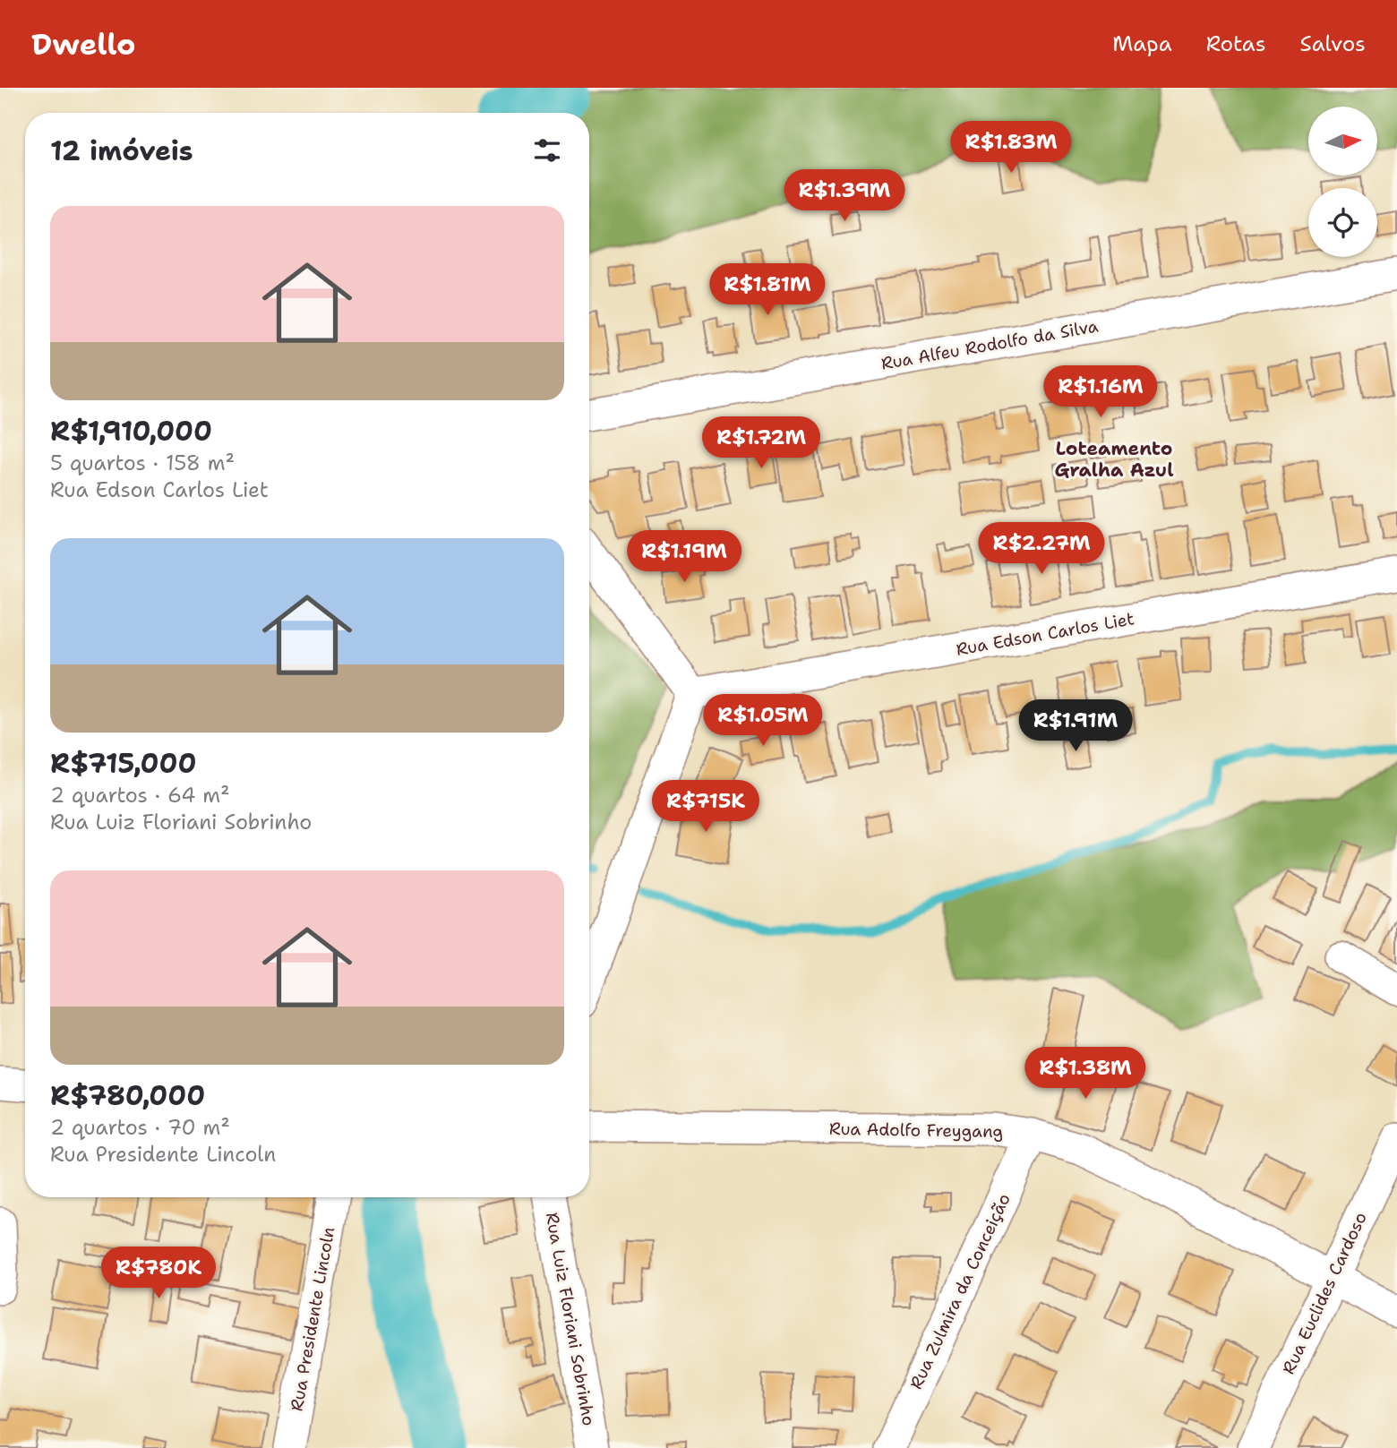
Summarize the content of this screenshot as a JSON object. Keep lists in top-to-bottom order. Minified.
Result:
{"streets":{"street":["Rua Alfeu Rodolfo da Silva","Rua Edson Carlos Liet","Rua Adolfo Freygang","Rua Zulmira da Conceição","Rua Euclides Cardoso","Rua Presidente Lincoln","Rua Luiz Floriani Sobrinho"]},"crossings":[["Rua Adolfo Freygang","Rua Zulmira da Conceição"],["Rua Adolfo Freygang","Rua Euclides Cardoso"]],"districts":["Loteamento Gralha Azul"],"north":"right","page":{"header":"Dwello","nav":["Mapa","Rotas","Salvos"],"heading":"12 imóveis","price":["R$1.83M","R$1.39M","R$1.81M","R$1.16M","R$1.72M","R$2.27M","R$1.19M","R$1.05M","R$1.91M","R$715K","R$1.38M","R$780K"],"list":[{"name":"R$1,910,000","note":"5 quartos · 158 m² · Rua Edson Carlos Liet"},{"name":"R$715,000","note":"2 quartos · 64 m² · Rua Luiz Floriani Sobrinho"},{"name":"R$780,000","note":"2 quartos · 70 m² · Rua Presidente Lincoln"}]}}
